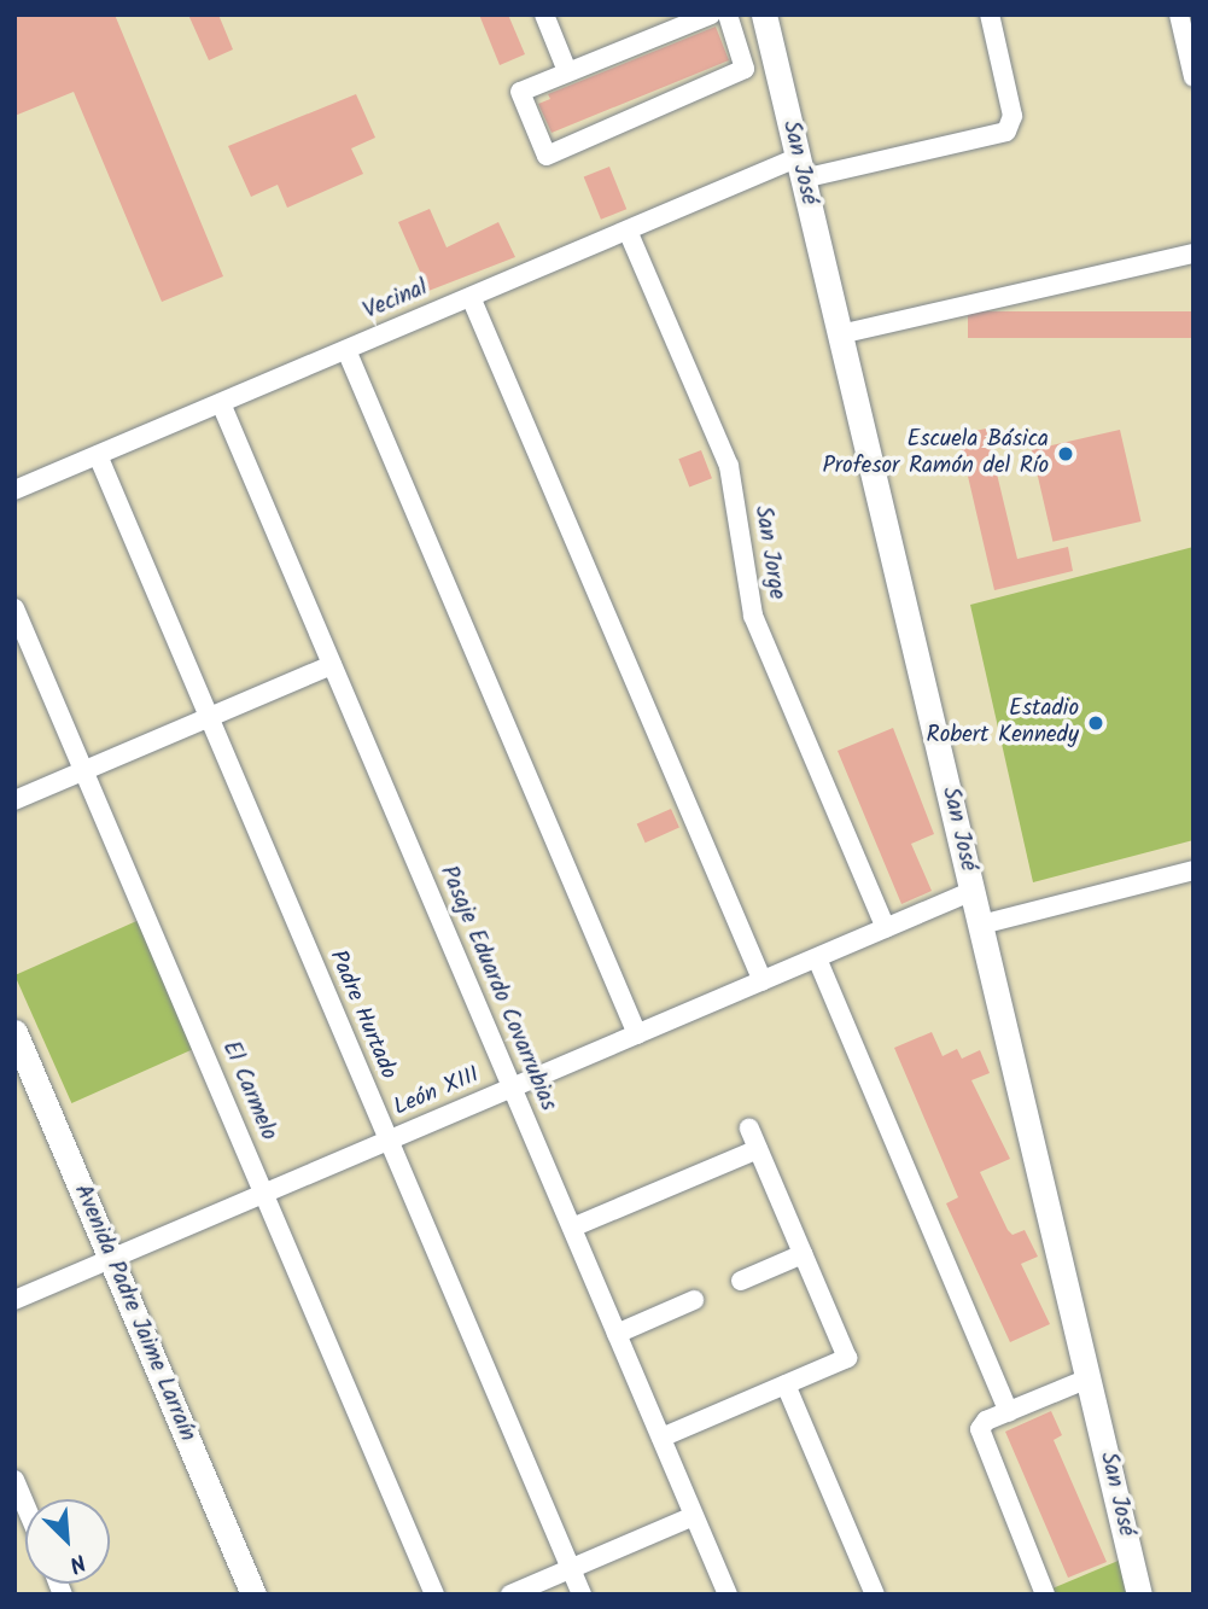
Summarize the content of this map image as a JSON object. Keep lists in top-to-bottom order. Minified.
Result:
{"streets":{"street":["San José","Vecinal","San Jorge","Pasaje Eduardo Covarrubias","Padre Hurtado","El Carmelo","León XIII","Avenida Padre Jaime Larraín"]},"crossings":[["San José","Vecinal"],["San José","León XIII"],["Vecinal","San Jorge"],["Vecinal","Pasaje Eduardo Covarrubias"],["Vecinal","Padre Hurtado"],["San Jorge","León XIII"],["Pasaje Eduardo Covarrubias","León XIII"],["Padre Hurtado","León XIII"],["El Carmelo","León XIII"],["León XIII","Avenida Padre Jaime Larraín"]],"places":["Escuela Básica Profesor Ramón del Río","Estadio Robert Kennedy"],"north":"bottom right"}
